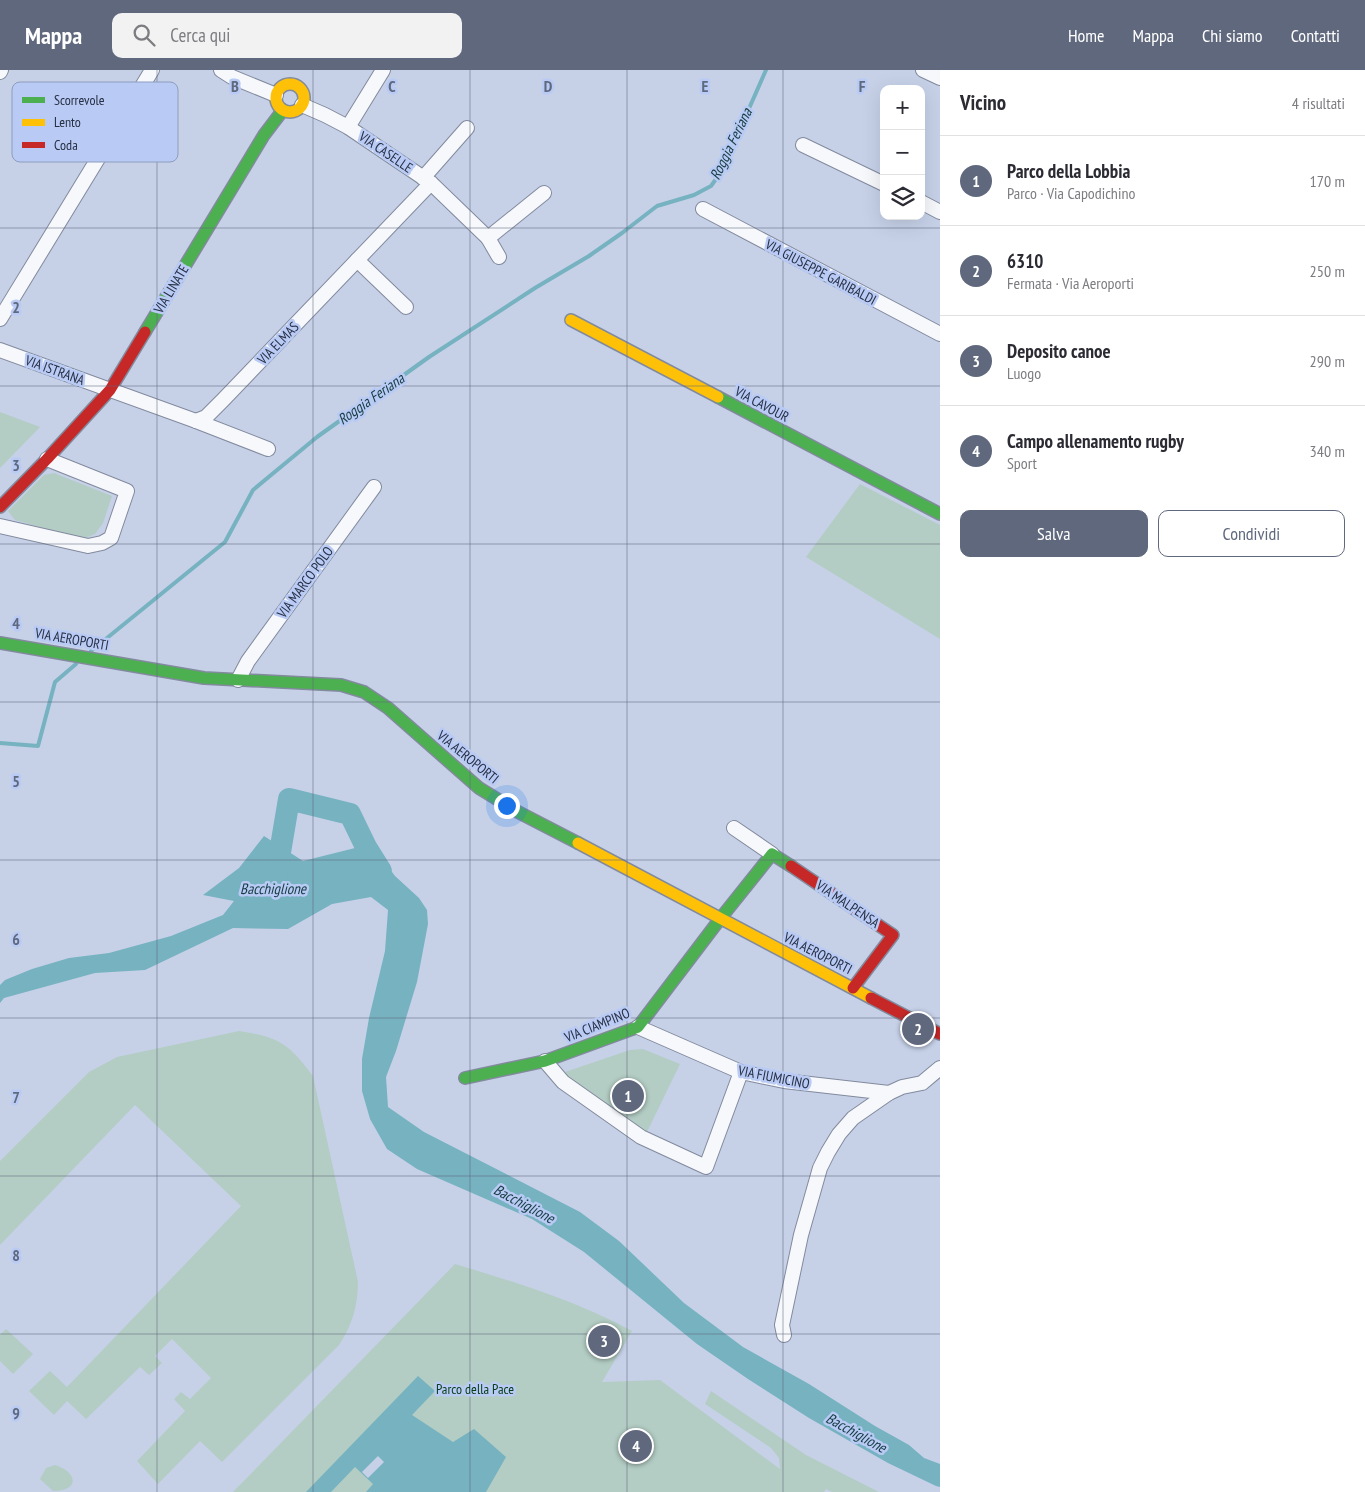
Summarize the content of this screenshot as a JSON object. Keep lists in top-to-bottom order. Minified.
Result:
{"streets":{"street":["VIA CASELLE","VIA GIUSEPPE GARIBALDI","VIA LINATE","VIA ELMAS","VIA ISTRANA","VIA CAVOUR","VIA MARCO POLO","VIA AEROPORTI","VIA MALPENSA","VIA CIAMPINO","VIA FIUMICINO"]},"crossings":[["VIA CASELLE","VIA LINATE"],["VIA CASELLE","VIA ELMAS"],["VIA LINATE","VIA ISTRANA"],["VIA MARCO POLO","VIA AEROPORTI"],["VIA AEROPORTI","VIA MALPENSA"],["VIA AEROPORTI","VIA CIAMPINO"],["VIA CIAMPINO","VIA FIUMICINO"]],"water":["Roggia Feriana","Bacchiglione"],"parks":["Parco della Pace"],"legend":["Scorrevole","Lento","Coda"],"page":{"header":"Mappa","search":"Cerca qui","nav":["Home","Mappa","Chi siamo","Contatti"],"heading":["Vicino","4 risultati"],"map_buttons":["+","−"],"list":[{"mark":"1","name":"Parco della Lobbia","note":"Parco · Via Capodichino","value":"170 m"},{"mark":"2","name":"6310","note":"Fermata · Via Aeroporti","value":"250 m"},{"mark":"3","name":"Deposito canoe","note":"Luogo","value":"290 m"},{"mark":"4","name":"Campo allenamento rugby","note":"Sport","value":"340 m"}],"buttons":["Salva","Condividi"],"pins":["2","1","3","4"]},"grid":{"columns":["B","C","D","E","F"],"rows":["2","3","4","5","6","7","8","9"]}}
